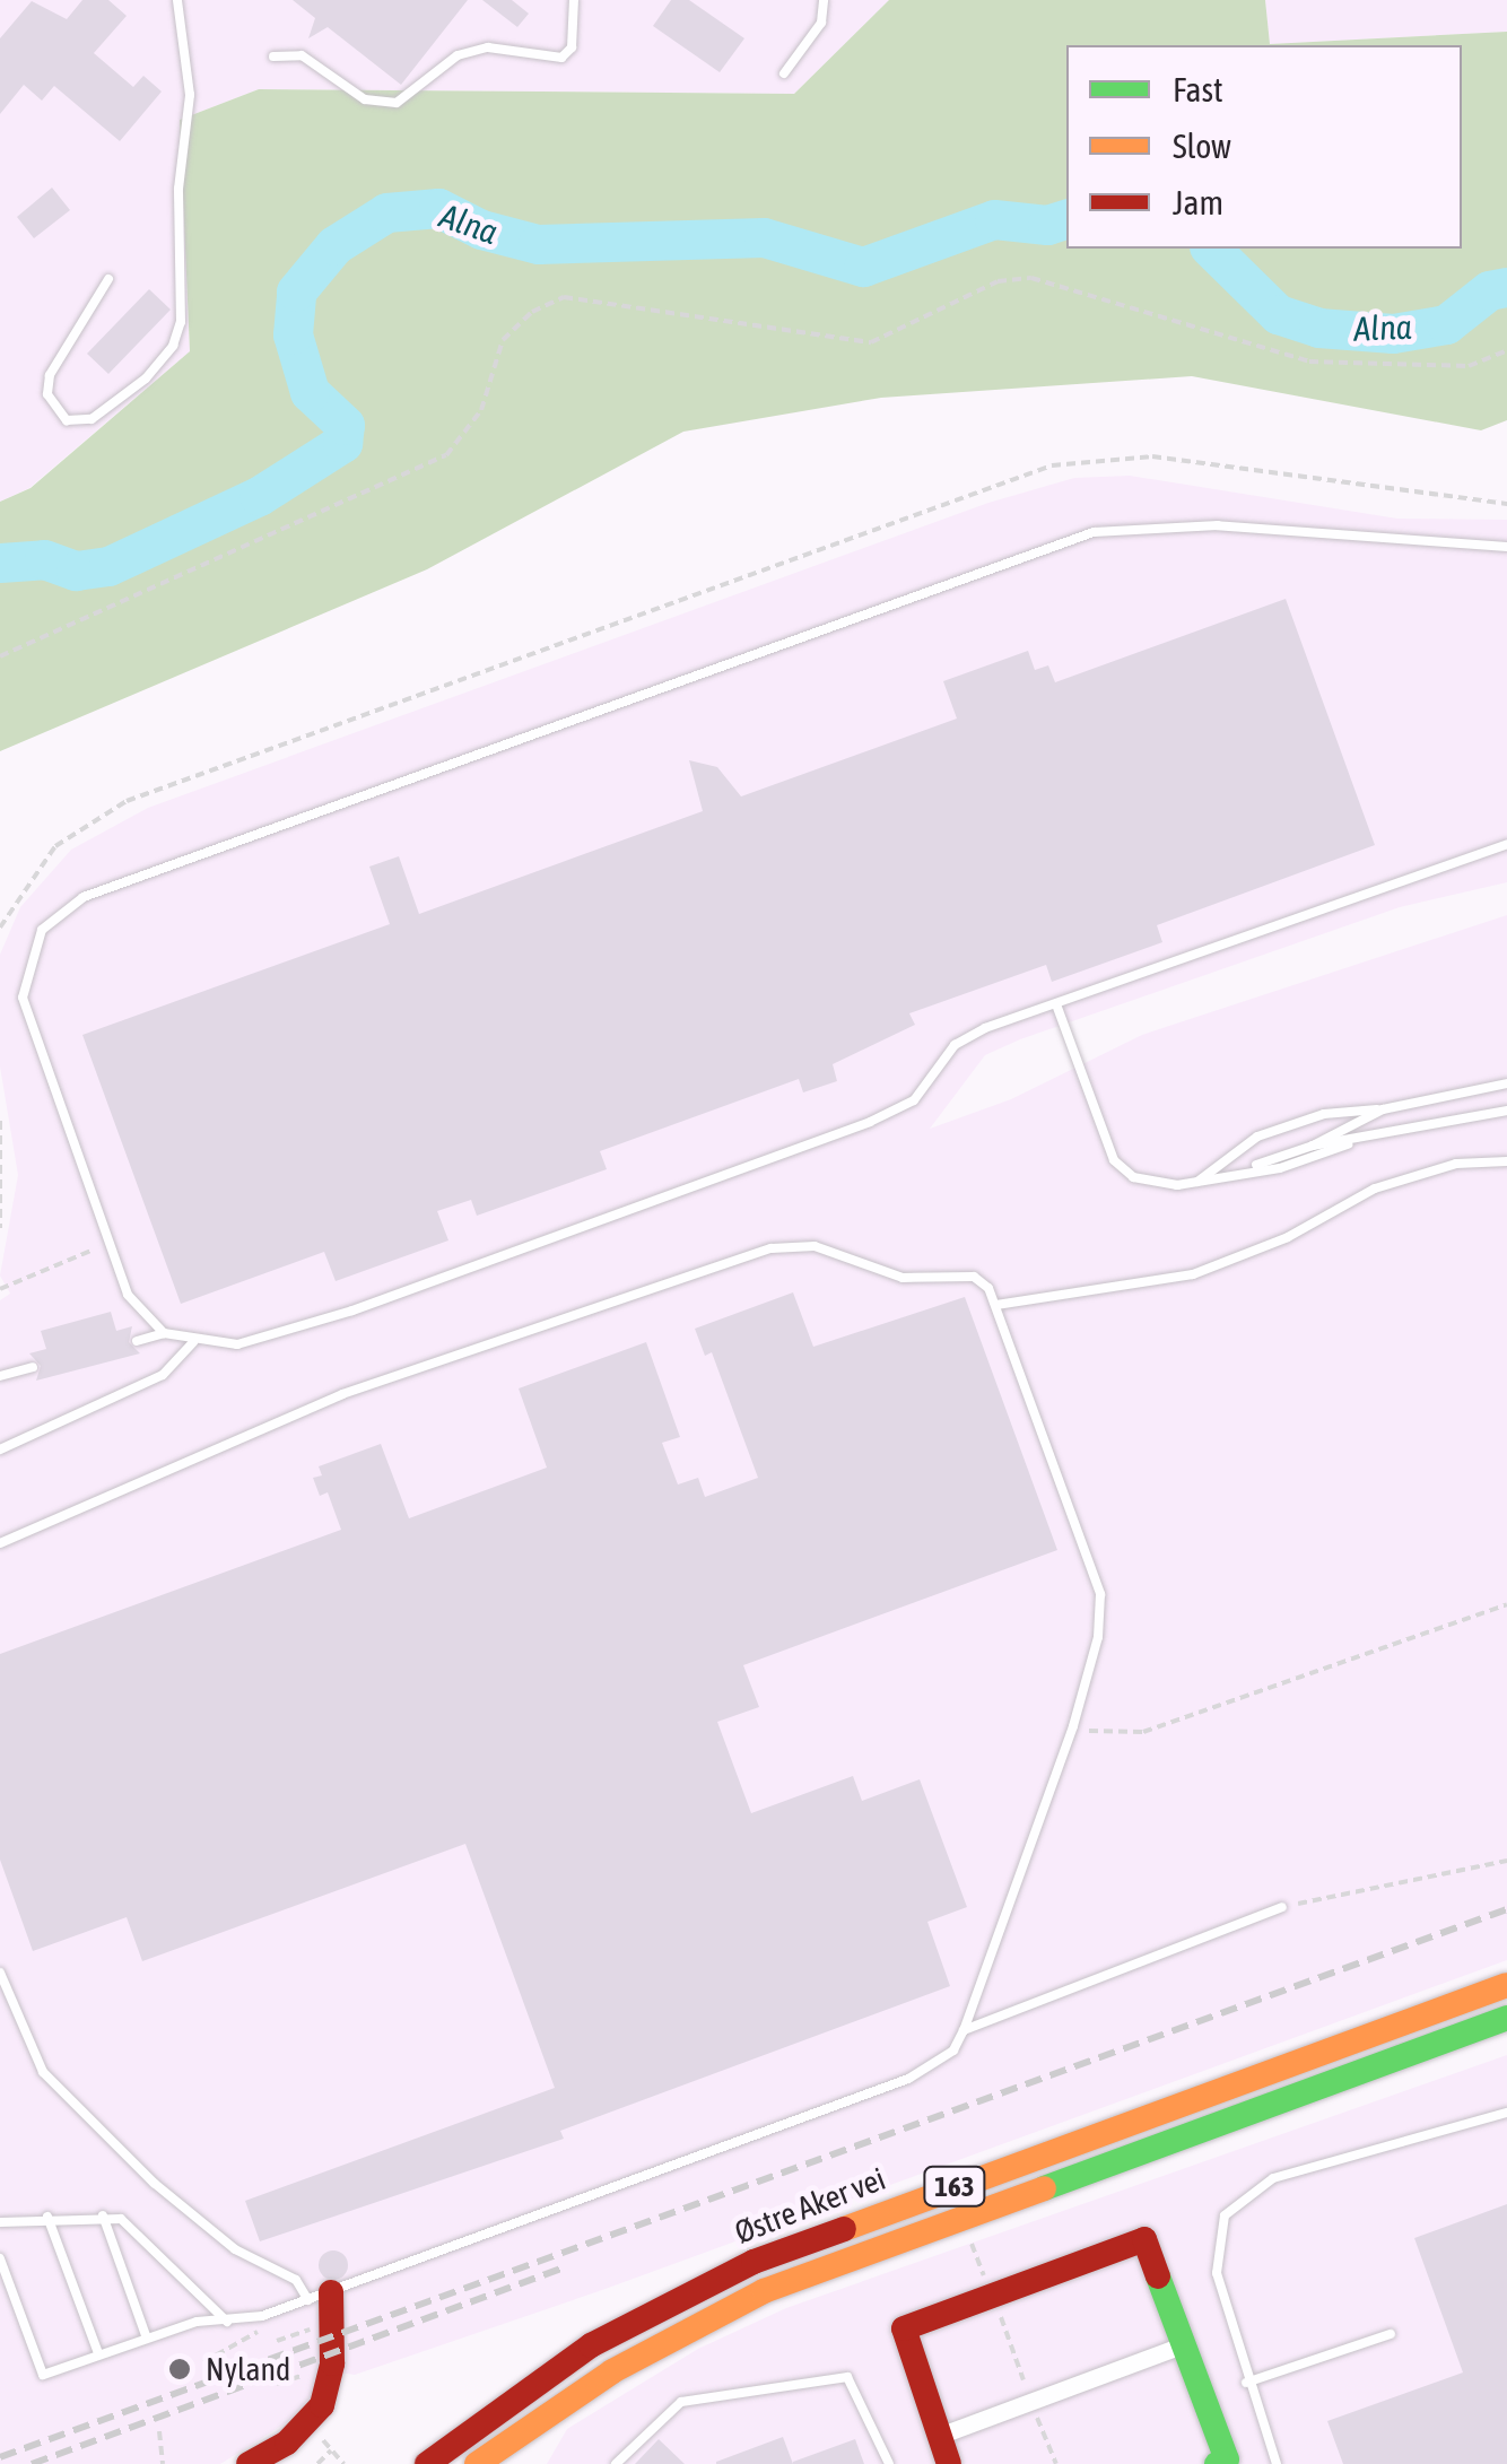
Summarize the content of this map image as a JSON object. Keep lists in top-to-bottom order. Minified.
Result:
{"streets":{"main road":["163","Østre Aker vei"]},"water":["Alna"],"places":["Nyland"],"legend":["Fast","Slow","Jam"]}
